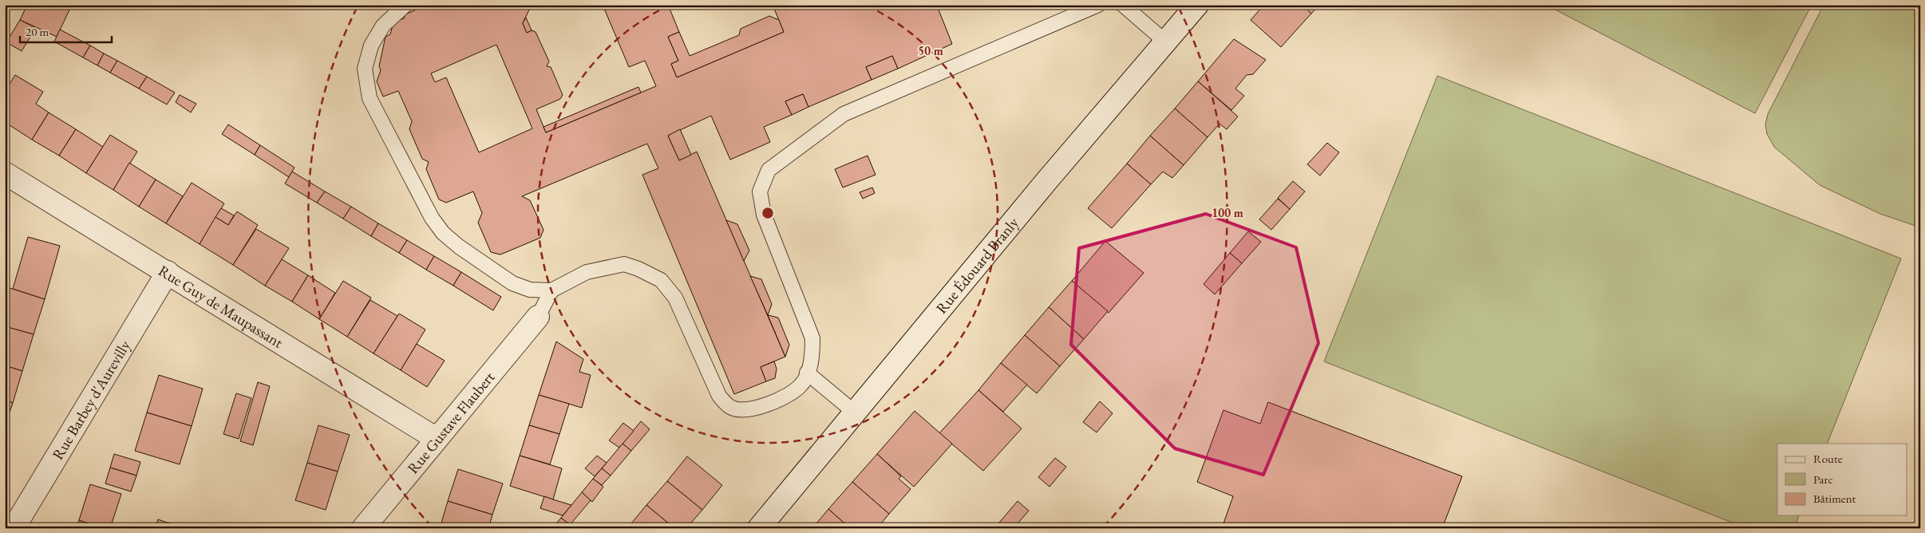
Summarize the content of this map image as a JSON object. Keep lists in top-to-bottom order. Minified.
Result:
{"streets":{"street":["Rue Édouard Branly","Rue Guy de Maupassant","Rue Barbey d'Aurevilly","Rue Gustave Flaubert"]},"crossings":[["Rue Guy de Maupassant","Rue Barbey d'Aurevilly"],["Rue Guy de Maupassant","Rue Gustave Flaubert"]],"legend":["Route","Parc","Bâtiment"],"scale_bar":"20 m","rings":["50 m","100 m"]}
